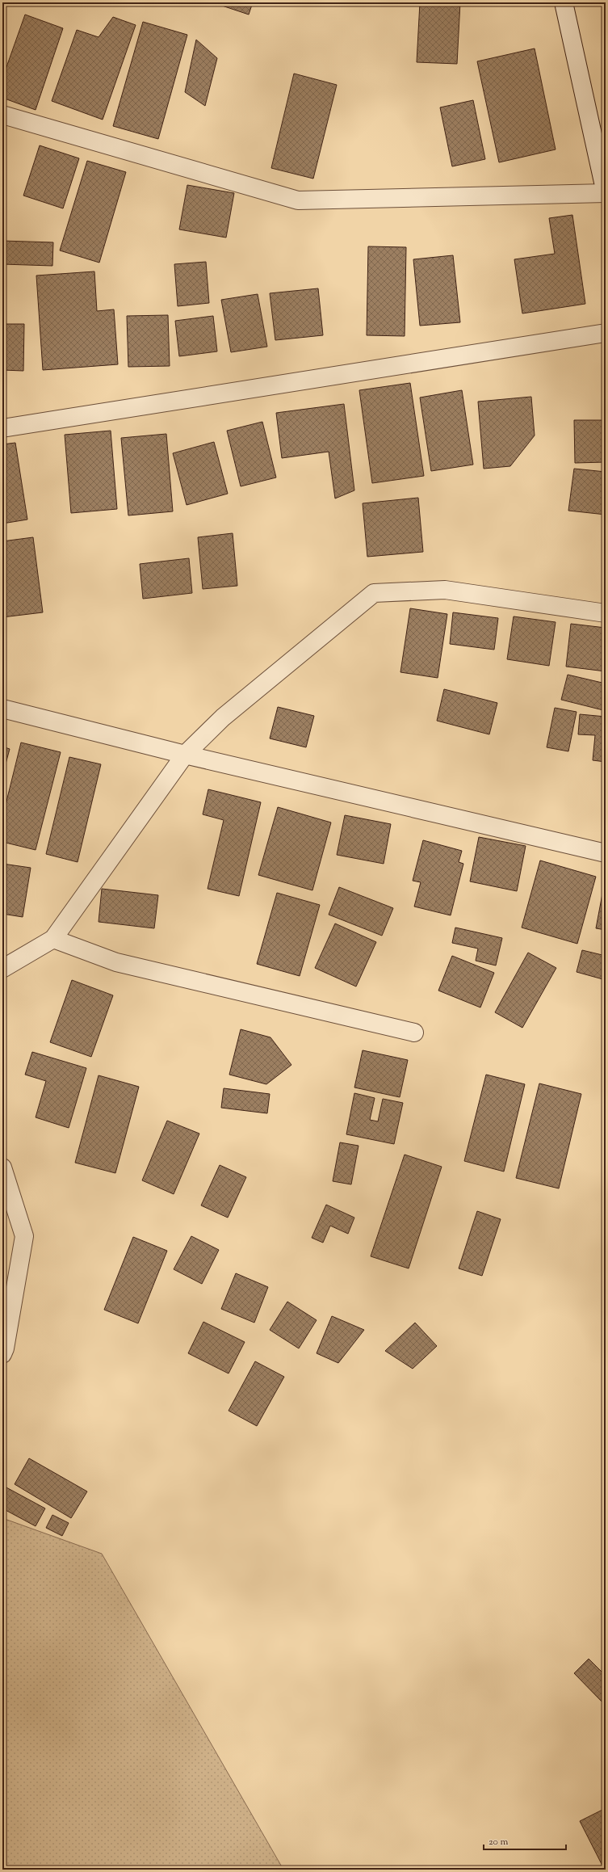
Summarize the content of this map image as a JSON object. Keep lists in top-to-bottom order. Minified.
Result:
{"scale_bar":"20 m"}
